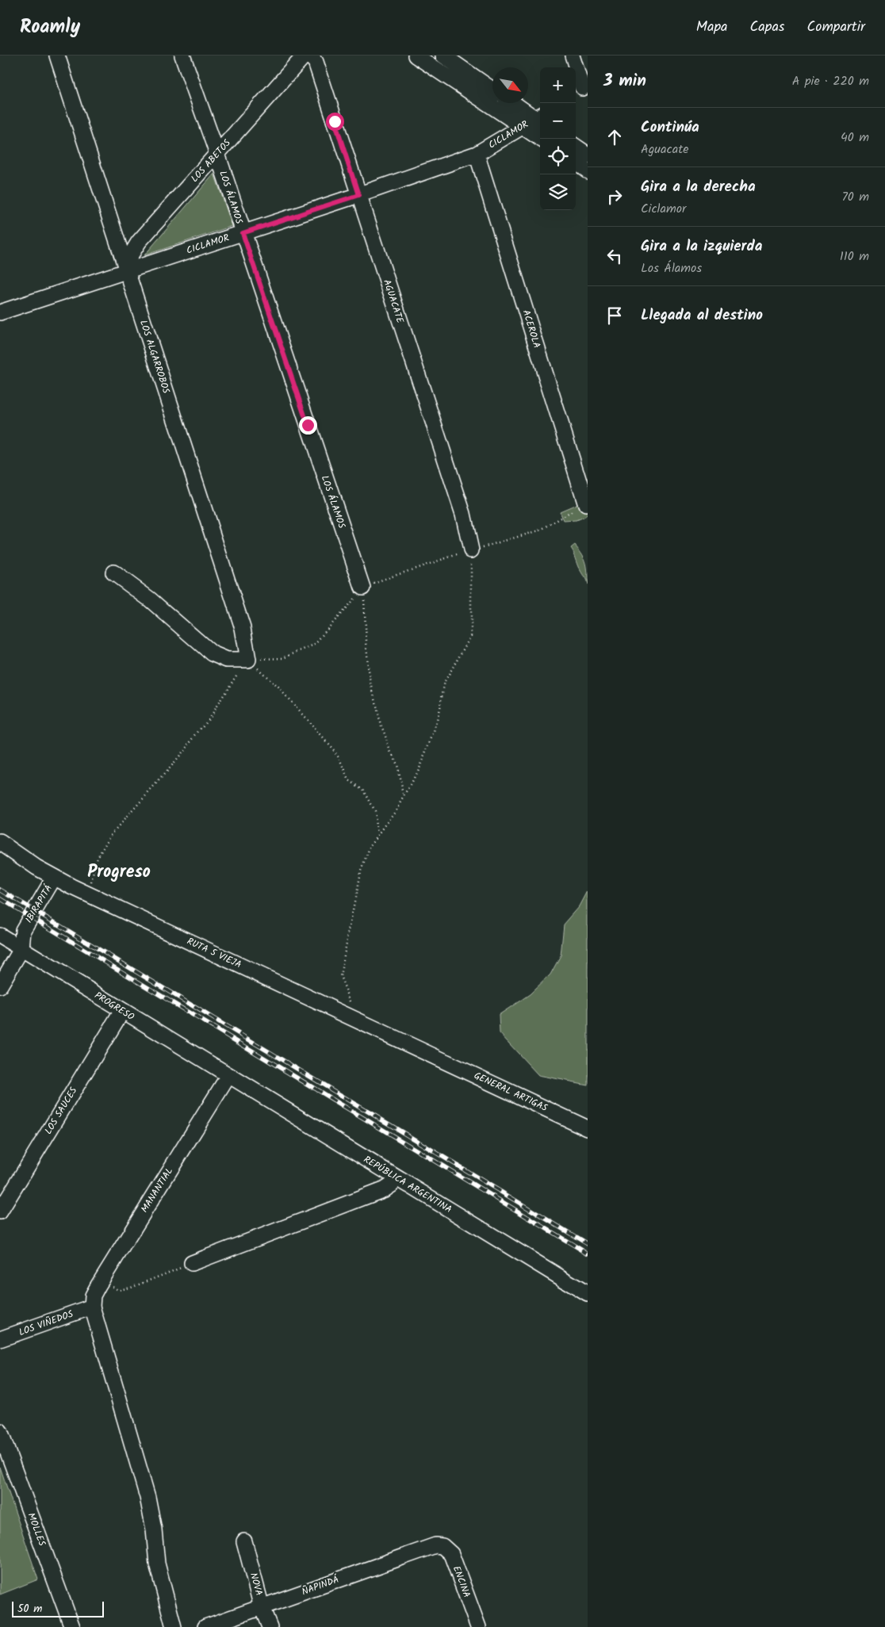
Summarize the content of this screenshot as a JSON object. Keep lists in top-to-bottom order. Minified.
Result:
{"streets":{"street":["CICLAMOR","LOS ABETOS","LOS ÁLAMOS","AGUACATE","ACEROLA","LOS ALGARROBOS","IBIRAPITÁ","RUTA 5 VIEJA","PROGRESO","GENERAL ARTIGAS","LOS SAUCES","REPÚBLICA ARGENTINA","MANANTIAL","LOS VIÑEDOS","MOLLES","ENCINA","NOVA","ÑAPINDÁ"]},"crossings":[["CICLAMOR","LOS ABETOS"],["CICLAMOR","LOS ÁLAMOS"],["CICLAMOR","AGUACATE"],["CICLAMOR","ACEROLA"],["CICLAMOR","LOS ALGARROBOS"],["LOS ABETOS","LOS ÁLAMOS"],["LOS ABETOS","LOS ALGARROBOS"],["IBIRAPITÁ","RUTA 5 VIEJA"],["IBIRAPITÁ","PROGRESO"],["RUTA 5 VIEJA","GENERAL ARTIGAS"],["PROGRESO","LOS SAUCES"],["PROGRESO","REPÚBLICA ARGENTINA"],["PROGRESO","MANANTIAL"],["REPÚBLICA ARGENTINA","MANANTIAL"],["MANANTIAL","LOS VIÑEDOS"],["ENCINA","ÑAPINDÁ"],["NOVA","ÑAPINDÁ"]],"districts":["Progreso"],"scale_bar":"50 m","north":"bottom right","page":{"header":"Roamly","nav":["Mapa","Capas","Compartir"],"heading":["3 min","A pie · 220 m"],"map_buttons":["+","−"],"list":[["Continúa","Aguacate","40 m"],["Gira a la derecha","Ciclamor","70 m"],["Gira a la izquierda","Los Álamos","110 m"],"Llegada al destino"],"scale":"50 m"}}
